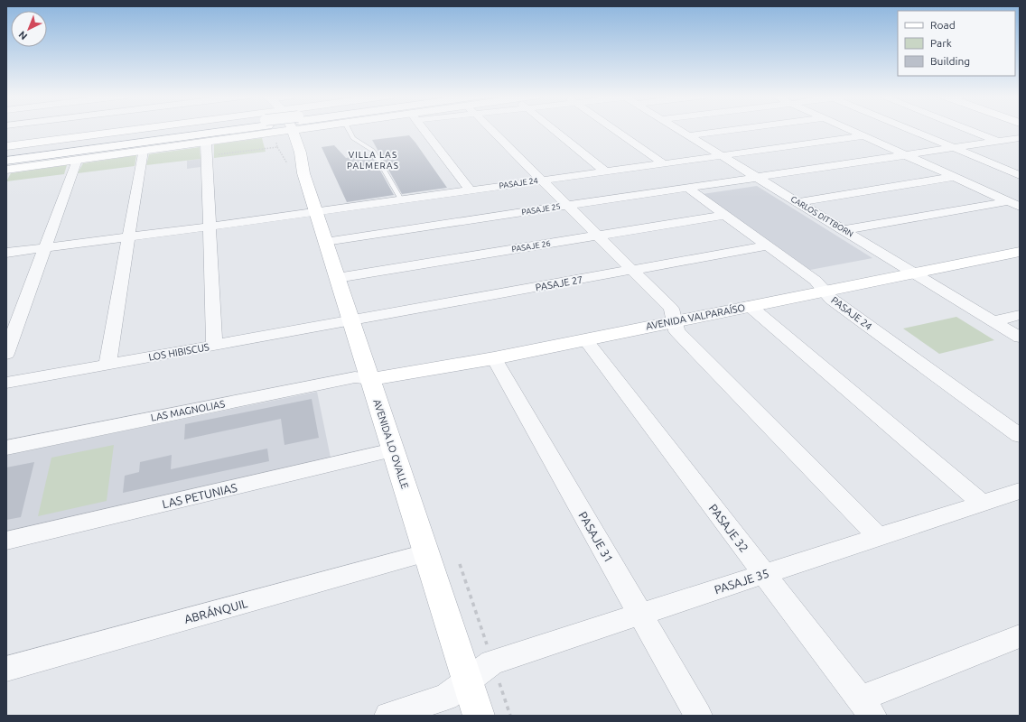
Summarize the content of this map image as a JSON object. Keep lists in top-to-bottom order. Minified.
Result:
{"streets":{"main road":["AVENIDA VALPARAÍSO","AVENIDA LO OVALLE"],"street":["PASAJE 24","PASAJE 25","CARLOS DITTBORN","PASAJE 26","PASAJE 27","LOS HIBISCUS","LAS MAGNOLIAS","LAS PETUNIAS","PASAJE 32","PASAJE 31","PASAJE 35","ABRÁNQUIL"]},"crossings":[["PASAJE 24","PASAJE 25"],["PASAJE 24","CARLOS DITTBORN"],["PASAJE 24","PASAJE 26"],["PASAJE 24","PASAJE 27"],["PASAJE 24","AVENIDA VALPARAÍSO"],["PASAJE 24","AVENIDA LO OVALLE"],["PASAJE 25","CARLOS DITTBORN"],["PASAJE 25","AVENIDA LO OVALLE"],["CARLOS DITTBORN","AVENIDA VALPARAÍSO"],["PASAJE 26","AVENIDA LO OVALLE"],["PASAJE 27","LOS HIBISCUS"],["PASAJE 27","AVENIDA LO OVALLE"],["AVENIDA VALPARAÍSO","LAS MAGNOLIAS"],["AVENIDA VALPARAÍSO","AVENIDA LO OVALLE"],["AVENIDA VALPARAÍSO","PASAJE 32"],["AVENIDA VALPARAÍSO","PASAJE 31"],["LOS HIBISCUS","AVENIDA LO OVALLE"],["LAS MAGNOLIAS","AVENIDA LO OVALLE"],["AVENIDA LO OVALLE","LAS PETUNIAS"],["AVENIDA LO OVALLE","PASAJE 35"],["AVENIDA LO OVALLE","ABRÁNQUIL"],["PASAJE 32","PASAJE 35"],["PASAJE 31","PASAJE 35"]],"districts":["VILLA LAS PALMERAS"],"legend":["Road","Park","Building"],"north":"bottom left"}
